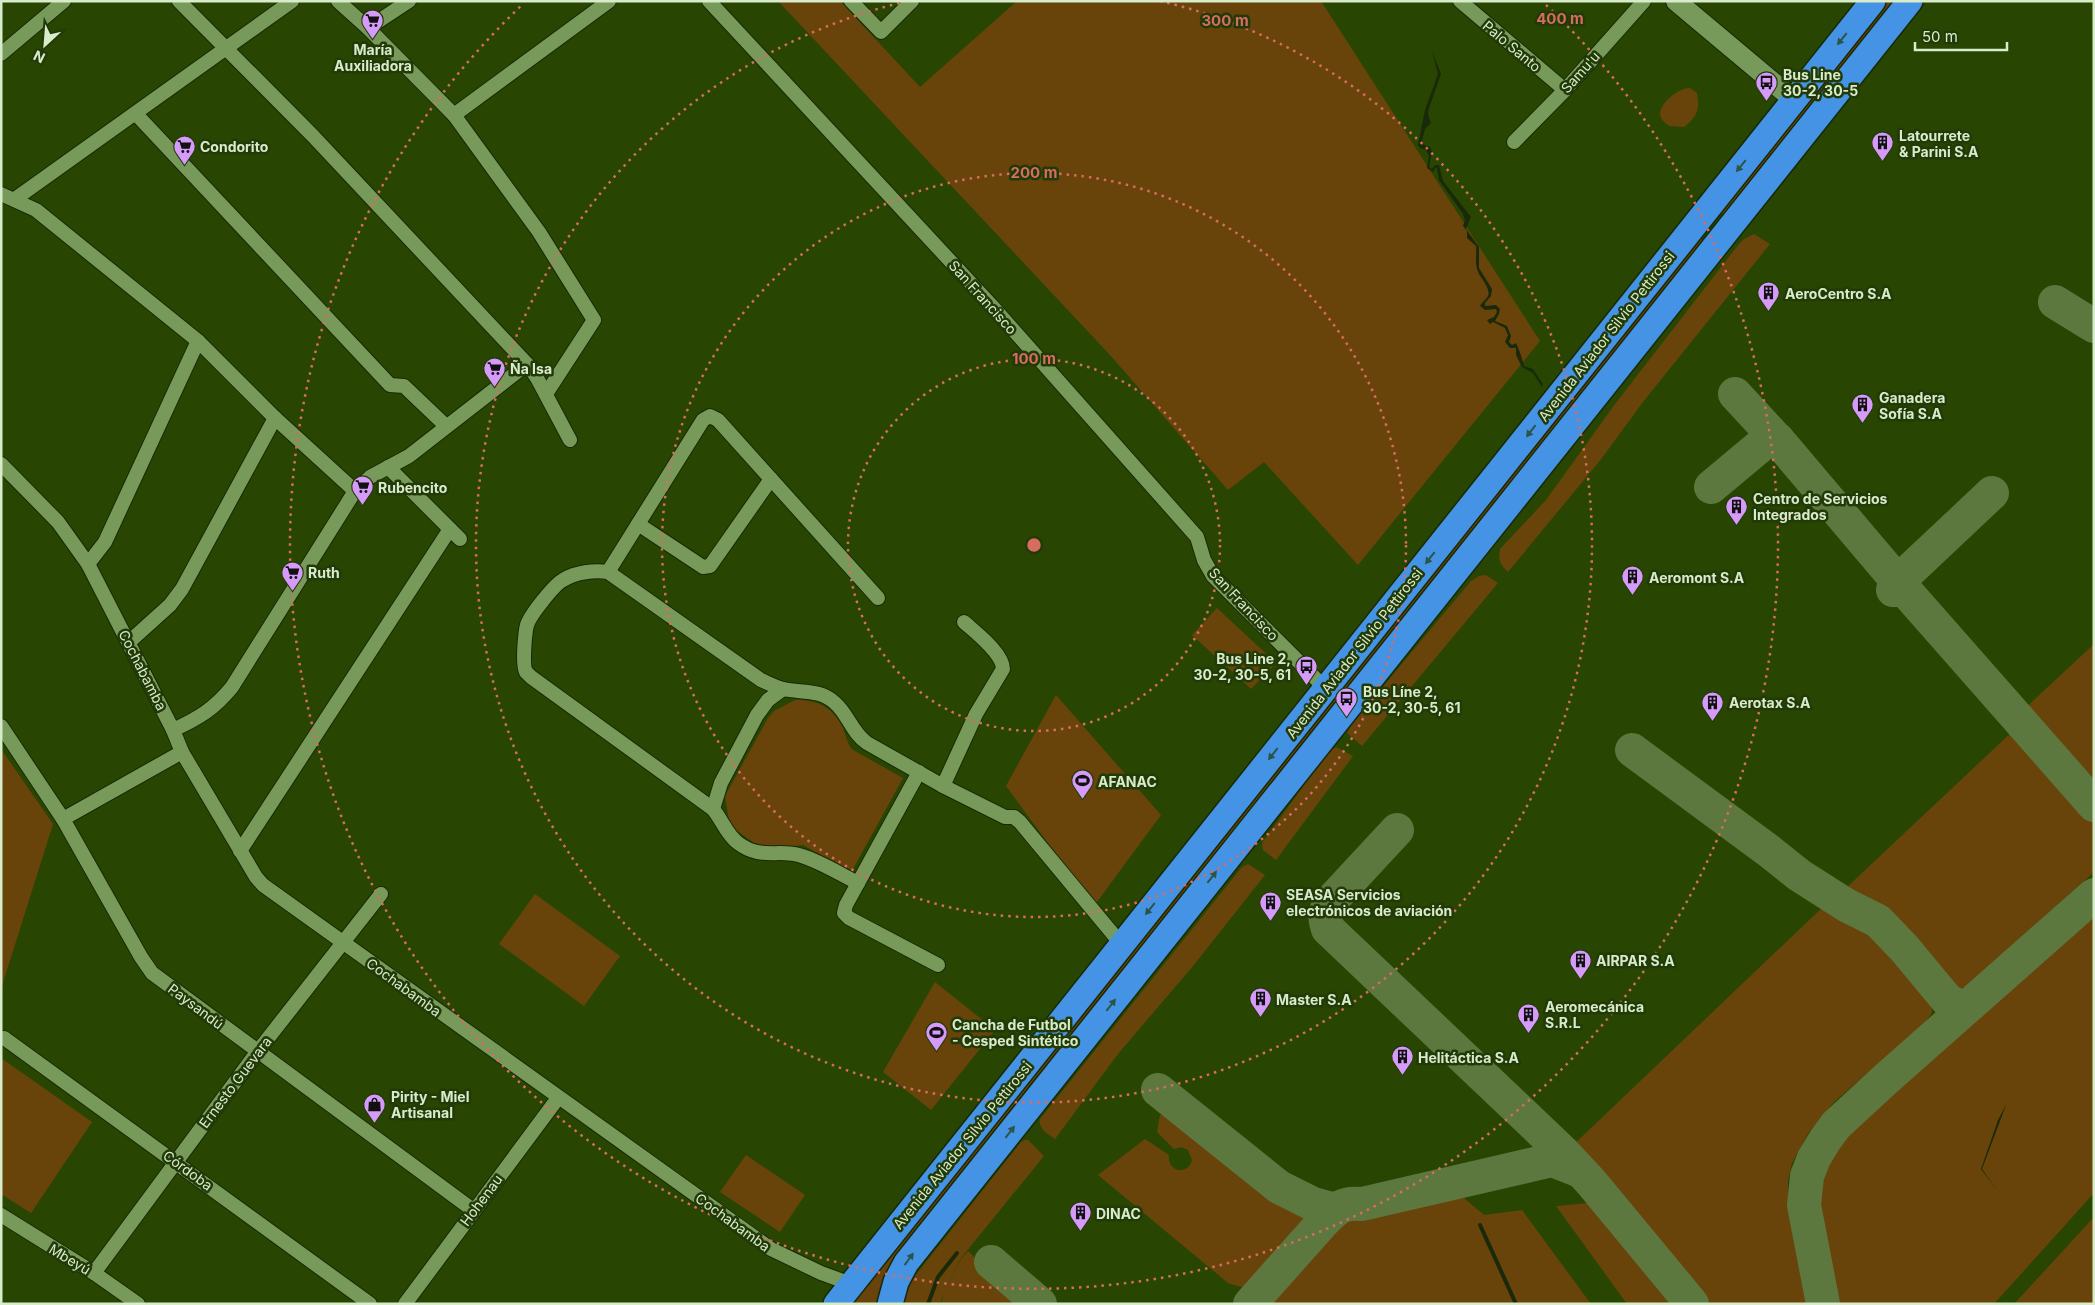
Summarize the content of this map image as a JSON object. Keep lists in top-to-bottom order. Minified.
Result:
{"streets":{"highway":["Avenida Aviador Silvio Pettirossi"],"street":["Palo Santo","Samu'u","San Francisco","Cochabamba","Paysandú","Ernesto Guevara","Córdoba","Hohenau","Mbeyú"]},"crossings":[["Palo Santo","Samu'u"],["San Francisco","Avenida Aviador Silvio Pettirossi"],["Avenida Aviador Silvio Pettirossi","Cochabamba"],["Cochabamba","Ernesto Guevara"],["Cochabamba","Hohenau"],["Paysandú","Ernesto Guevara"],["Paysandú","Hohenau"],["Ernesto Guevara","Córdoba"],["Ernesto Guevara","Mbeyú"]],"places":{"supermarket":["María Auxiliadora","Condorito","Ña Isa","Rubencito","Ruth"],"bus stop":["Bus Line 30-2, 30-5","Bus Line 2, 30-2, 30-5, 61","Bus Líne 2, 30-2, 30-5, 61"],"building":["Latourrete & Parini S.A","AeroCentro S.A","Ganadera Sofía S.A","Centro de Servicios Integrados","Aeromont S.A","Aerotax S.A","SEASA Servicios electrónicos de aviación","AIRPAR S.A","Master S.A","Aeromecánica S.R.L","Helitáctica S.A","DINAC"],"sports":["AFANAC","Cancha de Futbol - Cesped Sintético"],"shop":["Pirity - Miel Artisanal"]},"scale_bar":"50 m","north":"bottom left","rings":["400 m","300 m","200 m","100 m"]}
